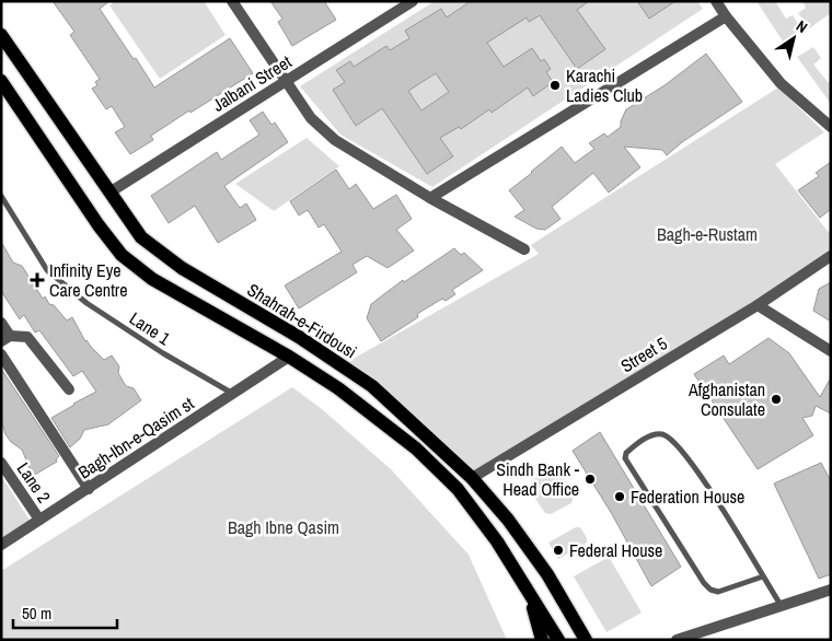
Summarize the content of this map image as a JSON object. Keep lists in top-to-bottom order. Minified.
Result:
{"streets":{"main road":["Shahrah-e-Firdousi"],"street":["Jalbani Street","Street 5","Bagh-Ibn-e-Qasim st","Lane 2"],"lane":["Lane 1"]},"crossings":[["Jalbani Street","Shahrah-e-Firdousi"],["Shahrah-e-Firdousi","Street 5"],["Lane 1","Bagh-Ibn-e-Qasim st"],["Bagh-Ibn-e-Qasim st","Lane 2"]],"parks":["Bagh-e-Rustam","Bagh Ibne Qasim"],"places":{"other":["Karachi Ladies Club","Afghanistan Consulate","Sindh Bank - Head Office","Federation House","Federal House"],"health":["Infinity Eye Care Centre"]},"scale_bar":"50 m","north":"top right"}
